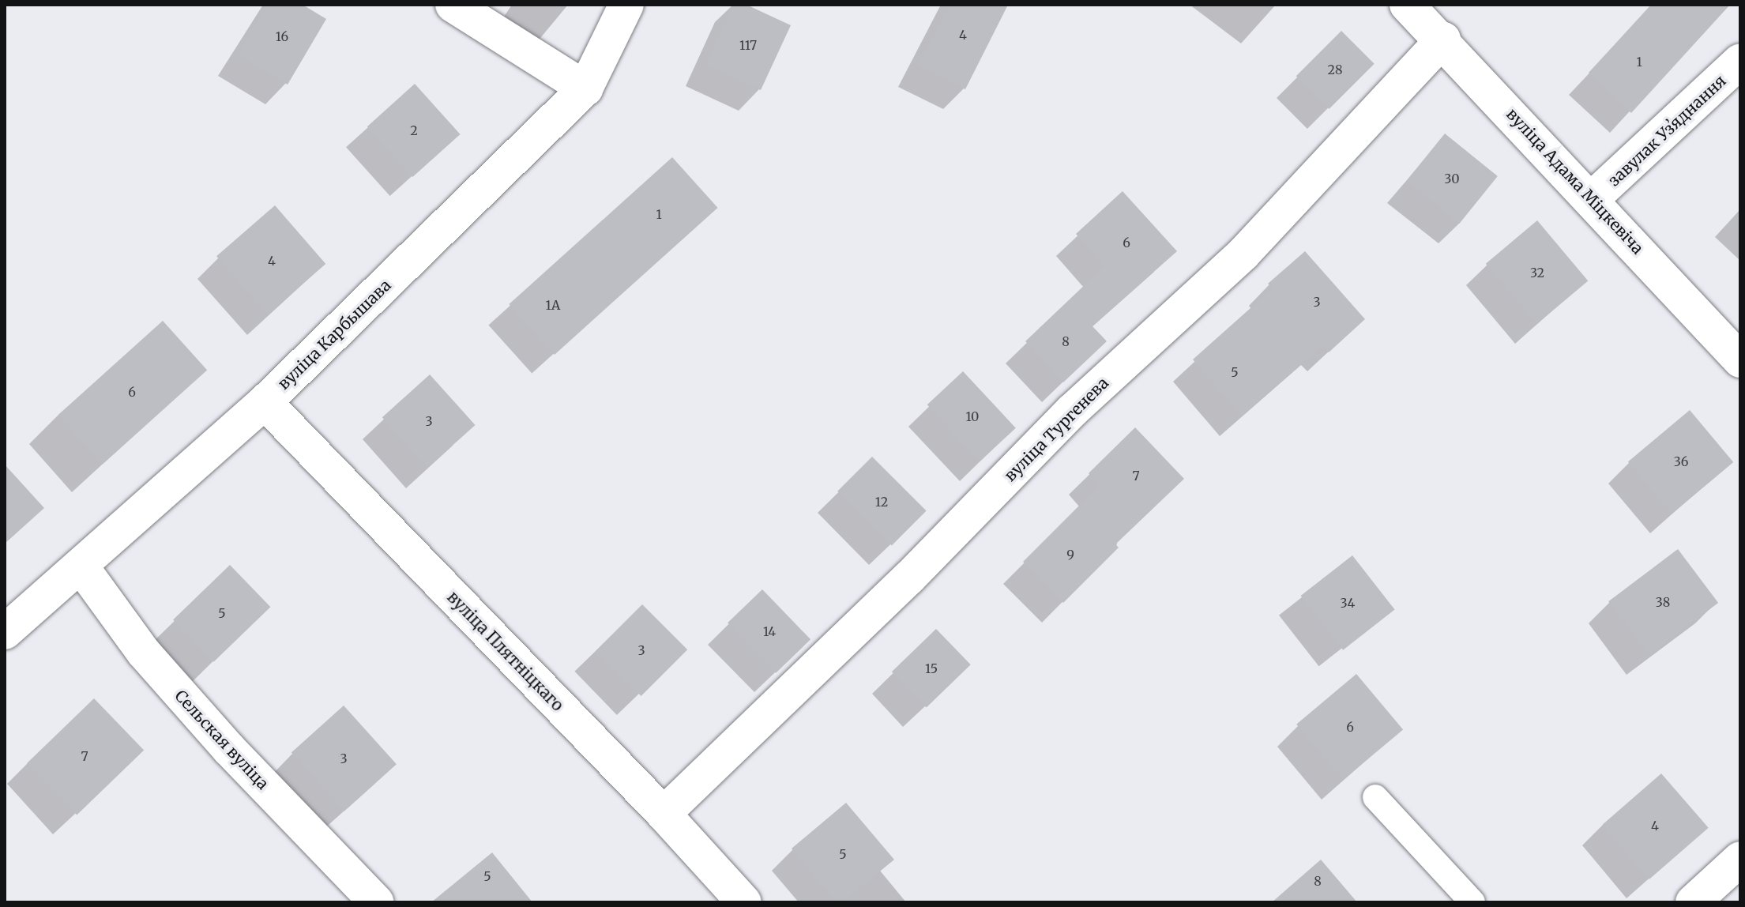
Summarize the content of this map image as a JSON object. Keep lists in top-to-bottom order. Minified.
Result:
{"streets":{"street":["завулак Узʼяднання","вуліца Адама Міцкевіча","вуліца Карбышава","вуліца Тургенева","вуліца Плятніцкаго","Сельская вуліца"]},"crossings":[["завулак Узʼяднання","вуліца Адама Міцкевіча"],["вуліца Адама Міцкевіча","вуліца Тургенева"],["вуліца Карбышава","вуліца Плятніцкаго"],["вуліца Карбышава","Сельская вуліца"],["вуліца Тургенева","вуліца Плятніцкаго"]],"house_numbers":["4","16","117","1","28","2","30","1","6","4","32","3","1А","8","5","6","10","3","36","7","12","9","38","34","5","14","3","15","6","7","3","4","5","5","8"]}
